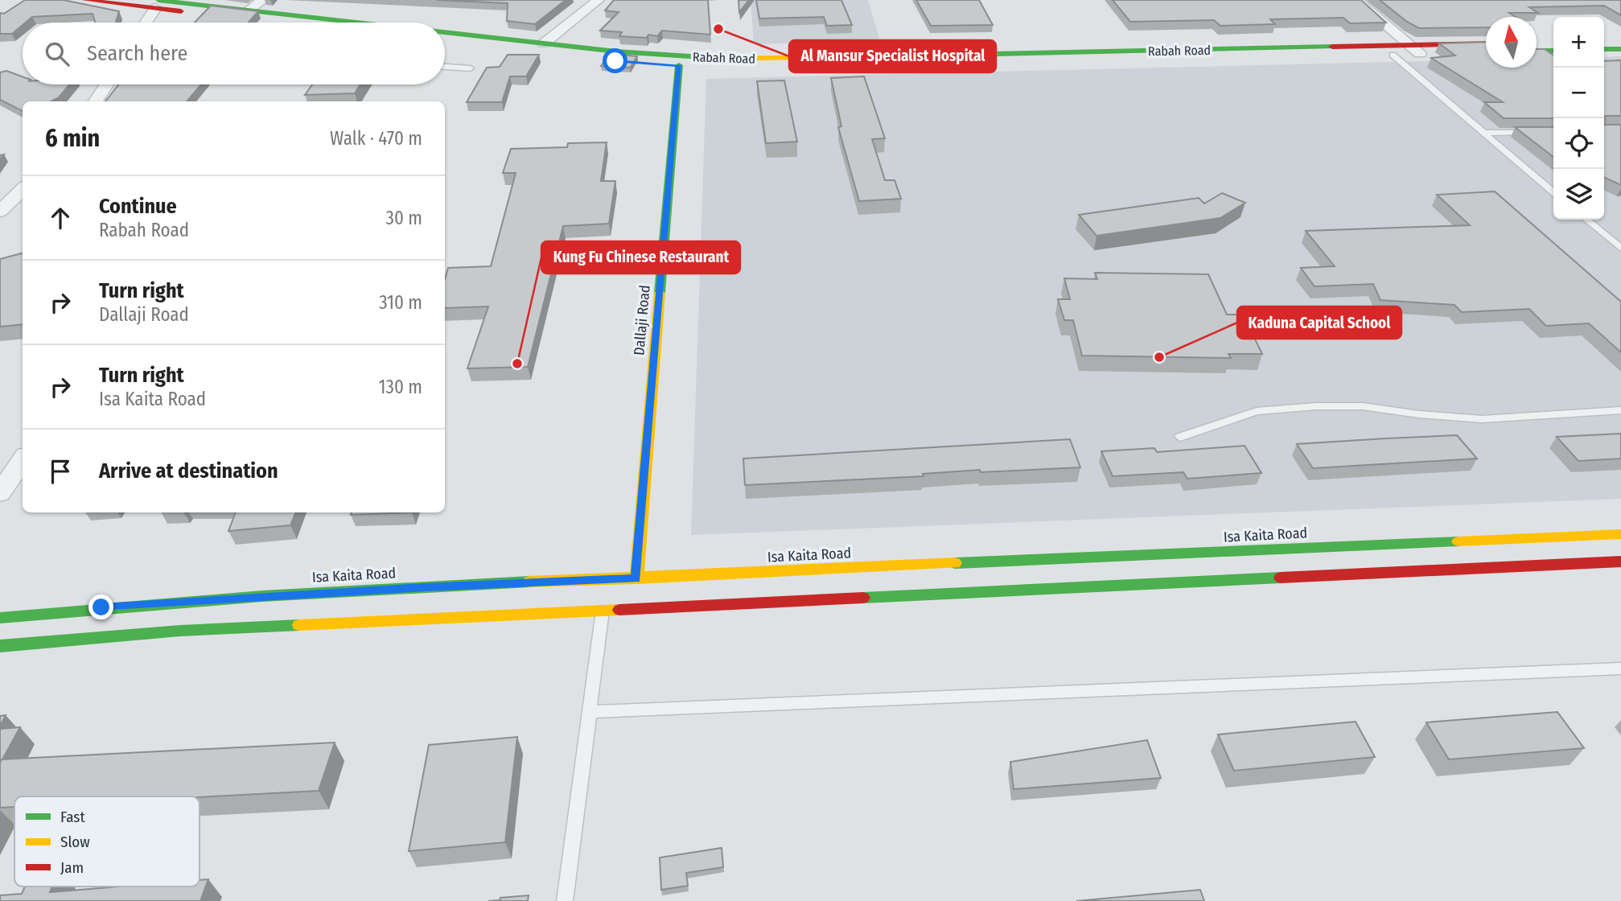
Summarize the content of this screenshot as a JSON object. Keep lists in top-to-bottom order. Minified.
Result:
{"streets":{"main road":["Rabah Road","Dallaji Road","Isa Kaita Road"]},"crossings":[["Rabah Road","Dallaji Road"],["Dallaji Road","Isa Kaita Road"]],"places":["Al Mansur Specialist Hospital","Kaduna Capital School","Kung Fu Chinese Restaurant"],"legend":["Fast","Slow","Jam"],"north":"top","page":{"map_buttons":["+","−"],"search":"Search here","heading":["6 min","Walk · 470 m"],"list":[["Continue","Rabah Road","30 m"],["Turn right","Dallaji Road","310 m"],["Turn right","Isa Kaita Road","130 m"],"Arrive at destination"]}}
